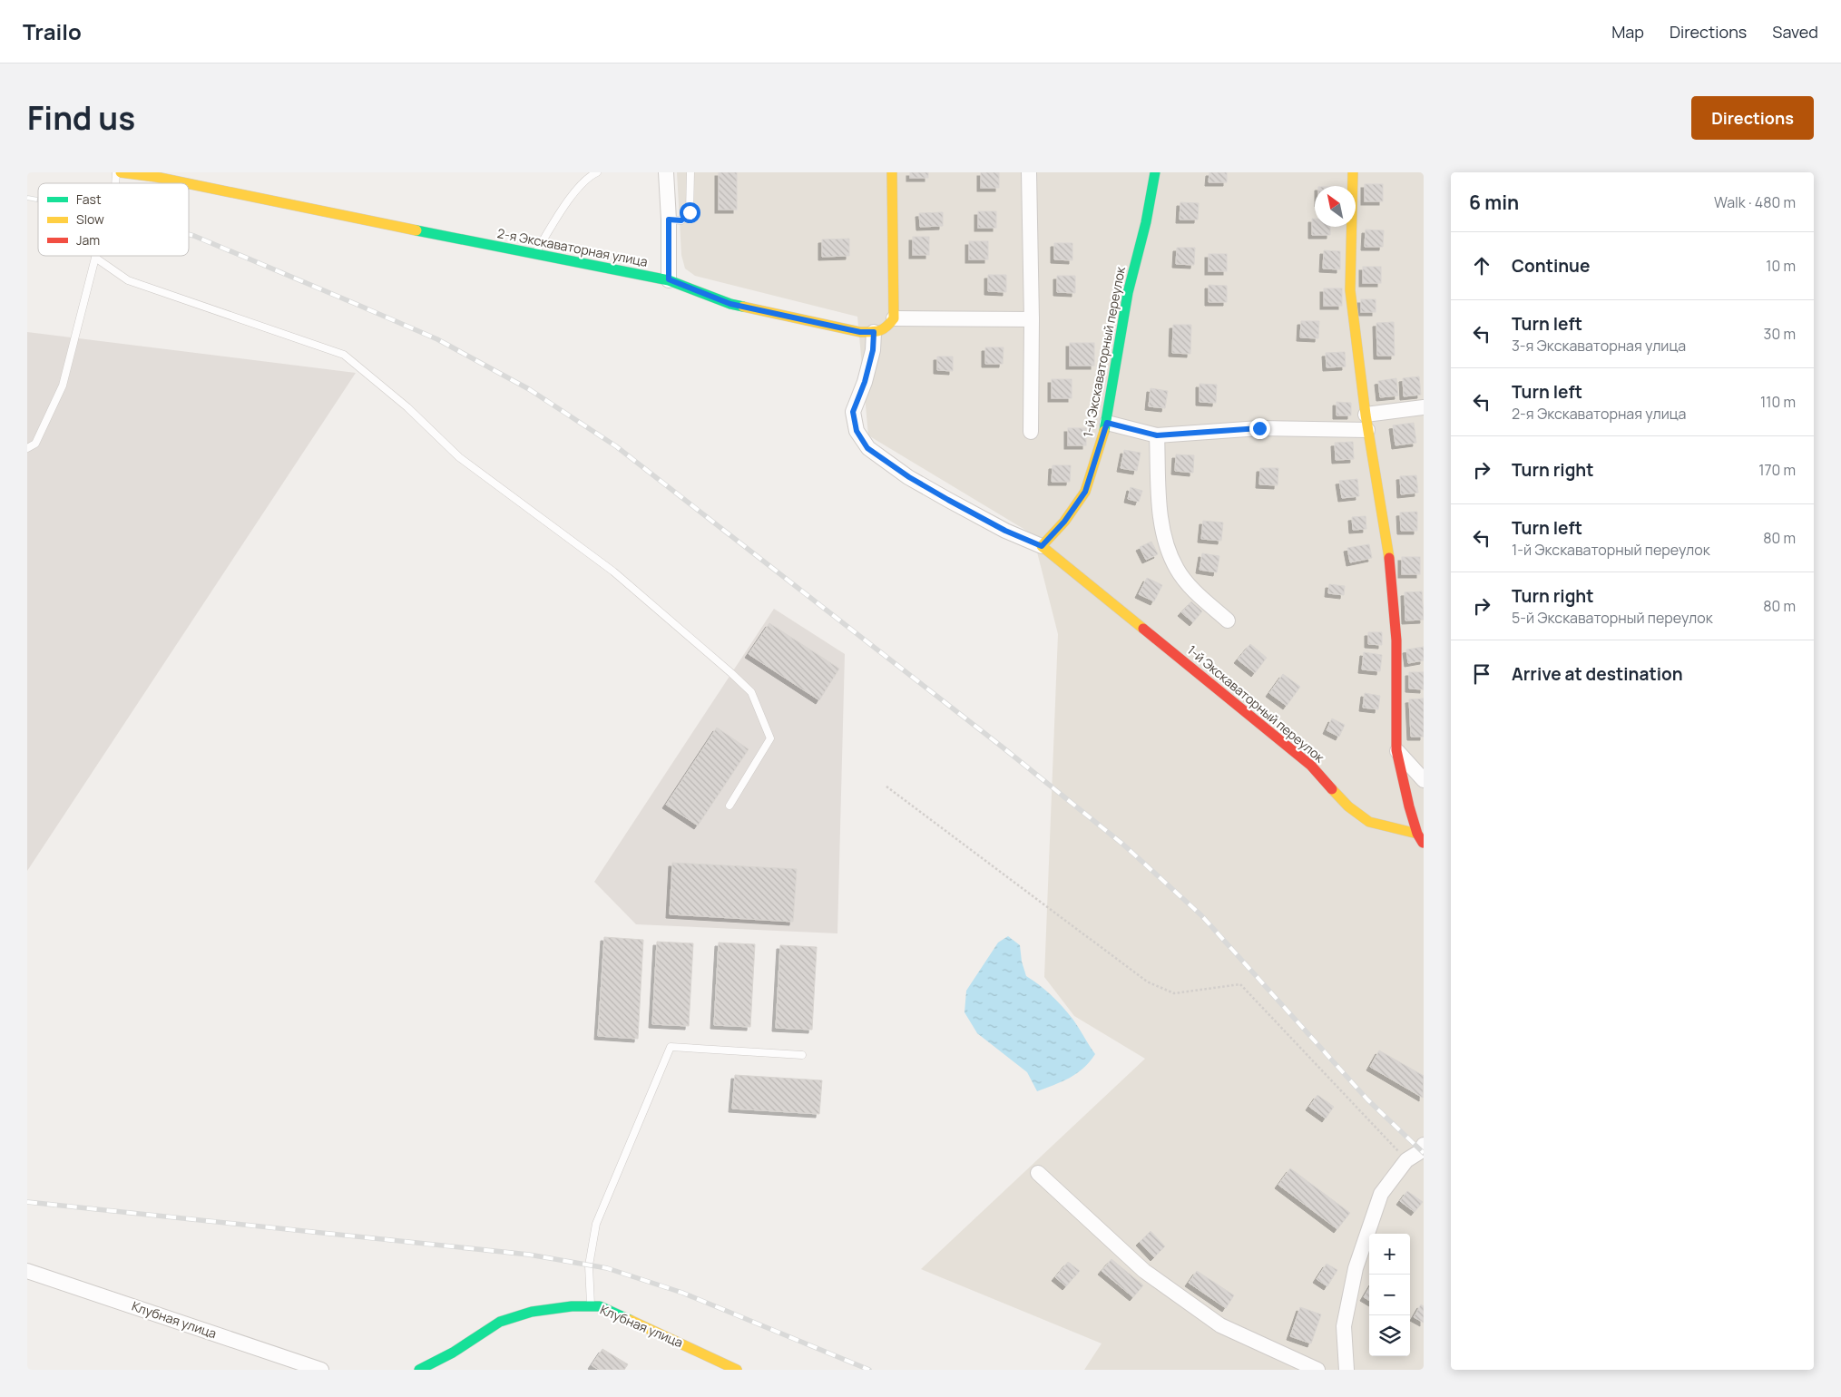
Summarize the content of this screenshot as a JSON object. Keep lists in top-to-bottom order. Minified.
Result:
{"streets":{"street":["2-я Экскаваторная улица","1-й Экскаваторный переулок","Клубная улица"]},"legend":["Fast","Slow","Jam"],"north":"top left","page":{"header":"Trailo","nav":["Map","Directions","Saved"],"title":"Find us","buttons":"Directions","heading":["6 min","Walk · 480 m"],"list":[["Continue","10 m"],["Turn left","3-я Экскаваторная улица","30 m"],["Turn left","2-я Экскаваторная улица","110 m"],["Turn right","170 m"],["Turn left","1-й Экскаваторный переулок","80 m"],["Turn right","5-й Экскаваторный переулок","80 m"],"Arrive at destination"],"map_buttons":["+","−"]}}
